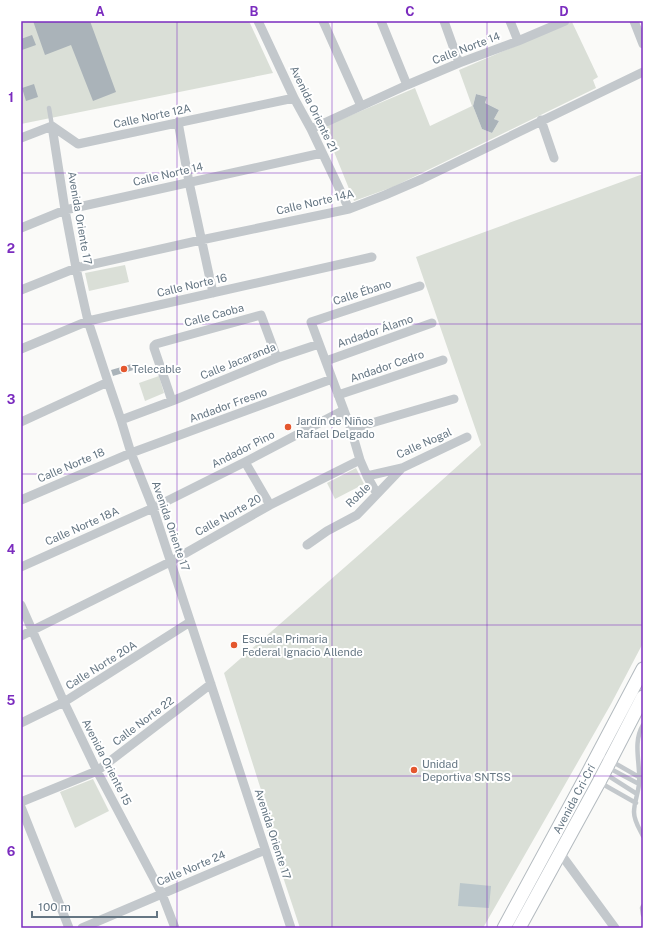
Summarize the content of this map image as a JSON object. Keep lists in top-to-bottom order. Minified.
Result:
{"streets":{"main road":["Avenida Cri-Crí"],"street":["Calle Norte 14","Avenida Oriente 21","Calle Norte 12A","Calle Norte 14A","Avenida Oriente 17","Calle Norte 16","Calle Ébano","Calle Caoba","Andador Álamo","Calle Jacaranda","Andador Cedro","Andador Fresno","Calle Nogal","Andador Pino","Calle Norte 18","Roble","Calle Norte 20","Calle Norte 18A","Calle Norte 20A","Calle Norte 22","Avenida Oriente 15","Calle Norte 24"]},"crossings":[["Calle Norte 14","Avenida Oriente 21"],["Calle Norte 14","Avenida Oriente 17"],["Avenida Oriente 21","Calle Norte 12A"],["Avenida Oriente 21","Calle Norte 14A"],["Calle Norte 12A","Avenida Oriente 17"],["Calle Norte 14A","Avenida Oriente 17"],["Avenida Oriente 17","Calle Norte 16"],["Avenida Oriente 17","Calle Jacaranda"],["Avenida Oriente 17","Andador Fresno"],["Avenida Oriente 17","Andador Pino"],["Avenida Oriente 17","Calle Norte 18"],["Avenida Oriente 17","Calle Norte 20"],["Avenida Oriente 17","Calle Norte 18A"],["Avenida Oriente 17","Calle Norte 20A"],["Avenida Oriente 17","Calle Norte 22"],["Avenida Oriente 17","Calle Norte 24"],["Calle Ébano","Calle Jacaranda"],["Calle Caoba","Calle Jacaranda"],["Andador Fresno","Calle Norte 18"],["Calle Nogal","Roble"],["Andador Pino","Calle Norte 18A"],["Calle Norte 20","Avenida Oriente 15"],["Calle Norte 20A","Avenida Oriente 15"],["Calle Norte 22","Avenida Oriente 15"],["Avenida Oriente 15","Calle Norte 24"]],"places":["Telecable","Jardín de Niños Rafael Delgado","Escuela Primaria Federal Ignacio Allende","Unidad Deportiva SNTSS"],"scale_bar":"100 m","grid":{"columns":["A","B","C","D"],"rows":["1","2","3","4","5","6"]}}
